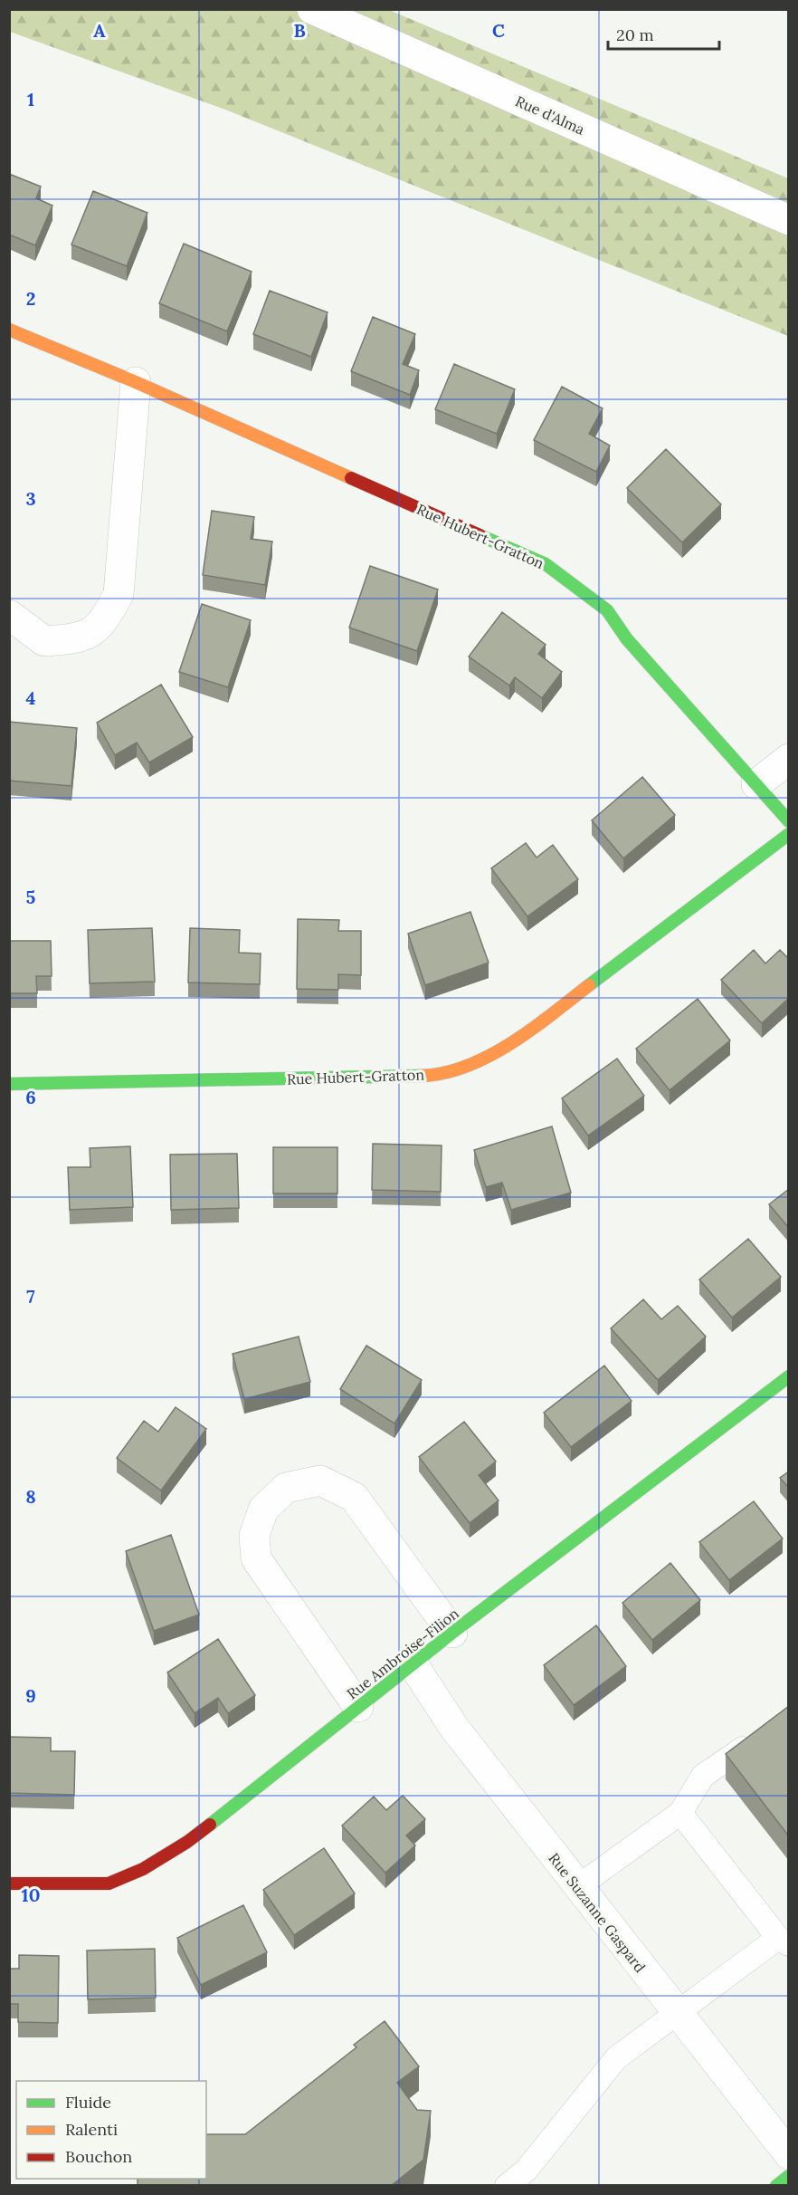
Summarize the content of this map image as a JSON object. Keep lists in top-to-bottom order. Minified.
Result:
{"streets":{"street":["Rue d'Alma","Rue Hubert-Gratton","Rue Ambroise-Filion","Rue Suzanne Gaspard"]},"crossings":[["Rue Ambroise-Filion","Rue Suzanne Gaspard"]],"legend":["Fluide","Ralenti","Bouchon"],"scale_bar":"20 m","grid":{"columns":["A","B","C"],"rows":["1","2","3","4","5","6","7","8","9","10"]}}
